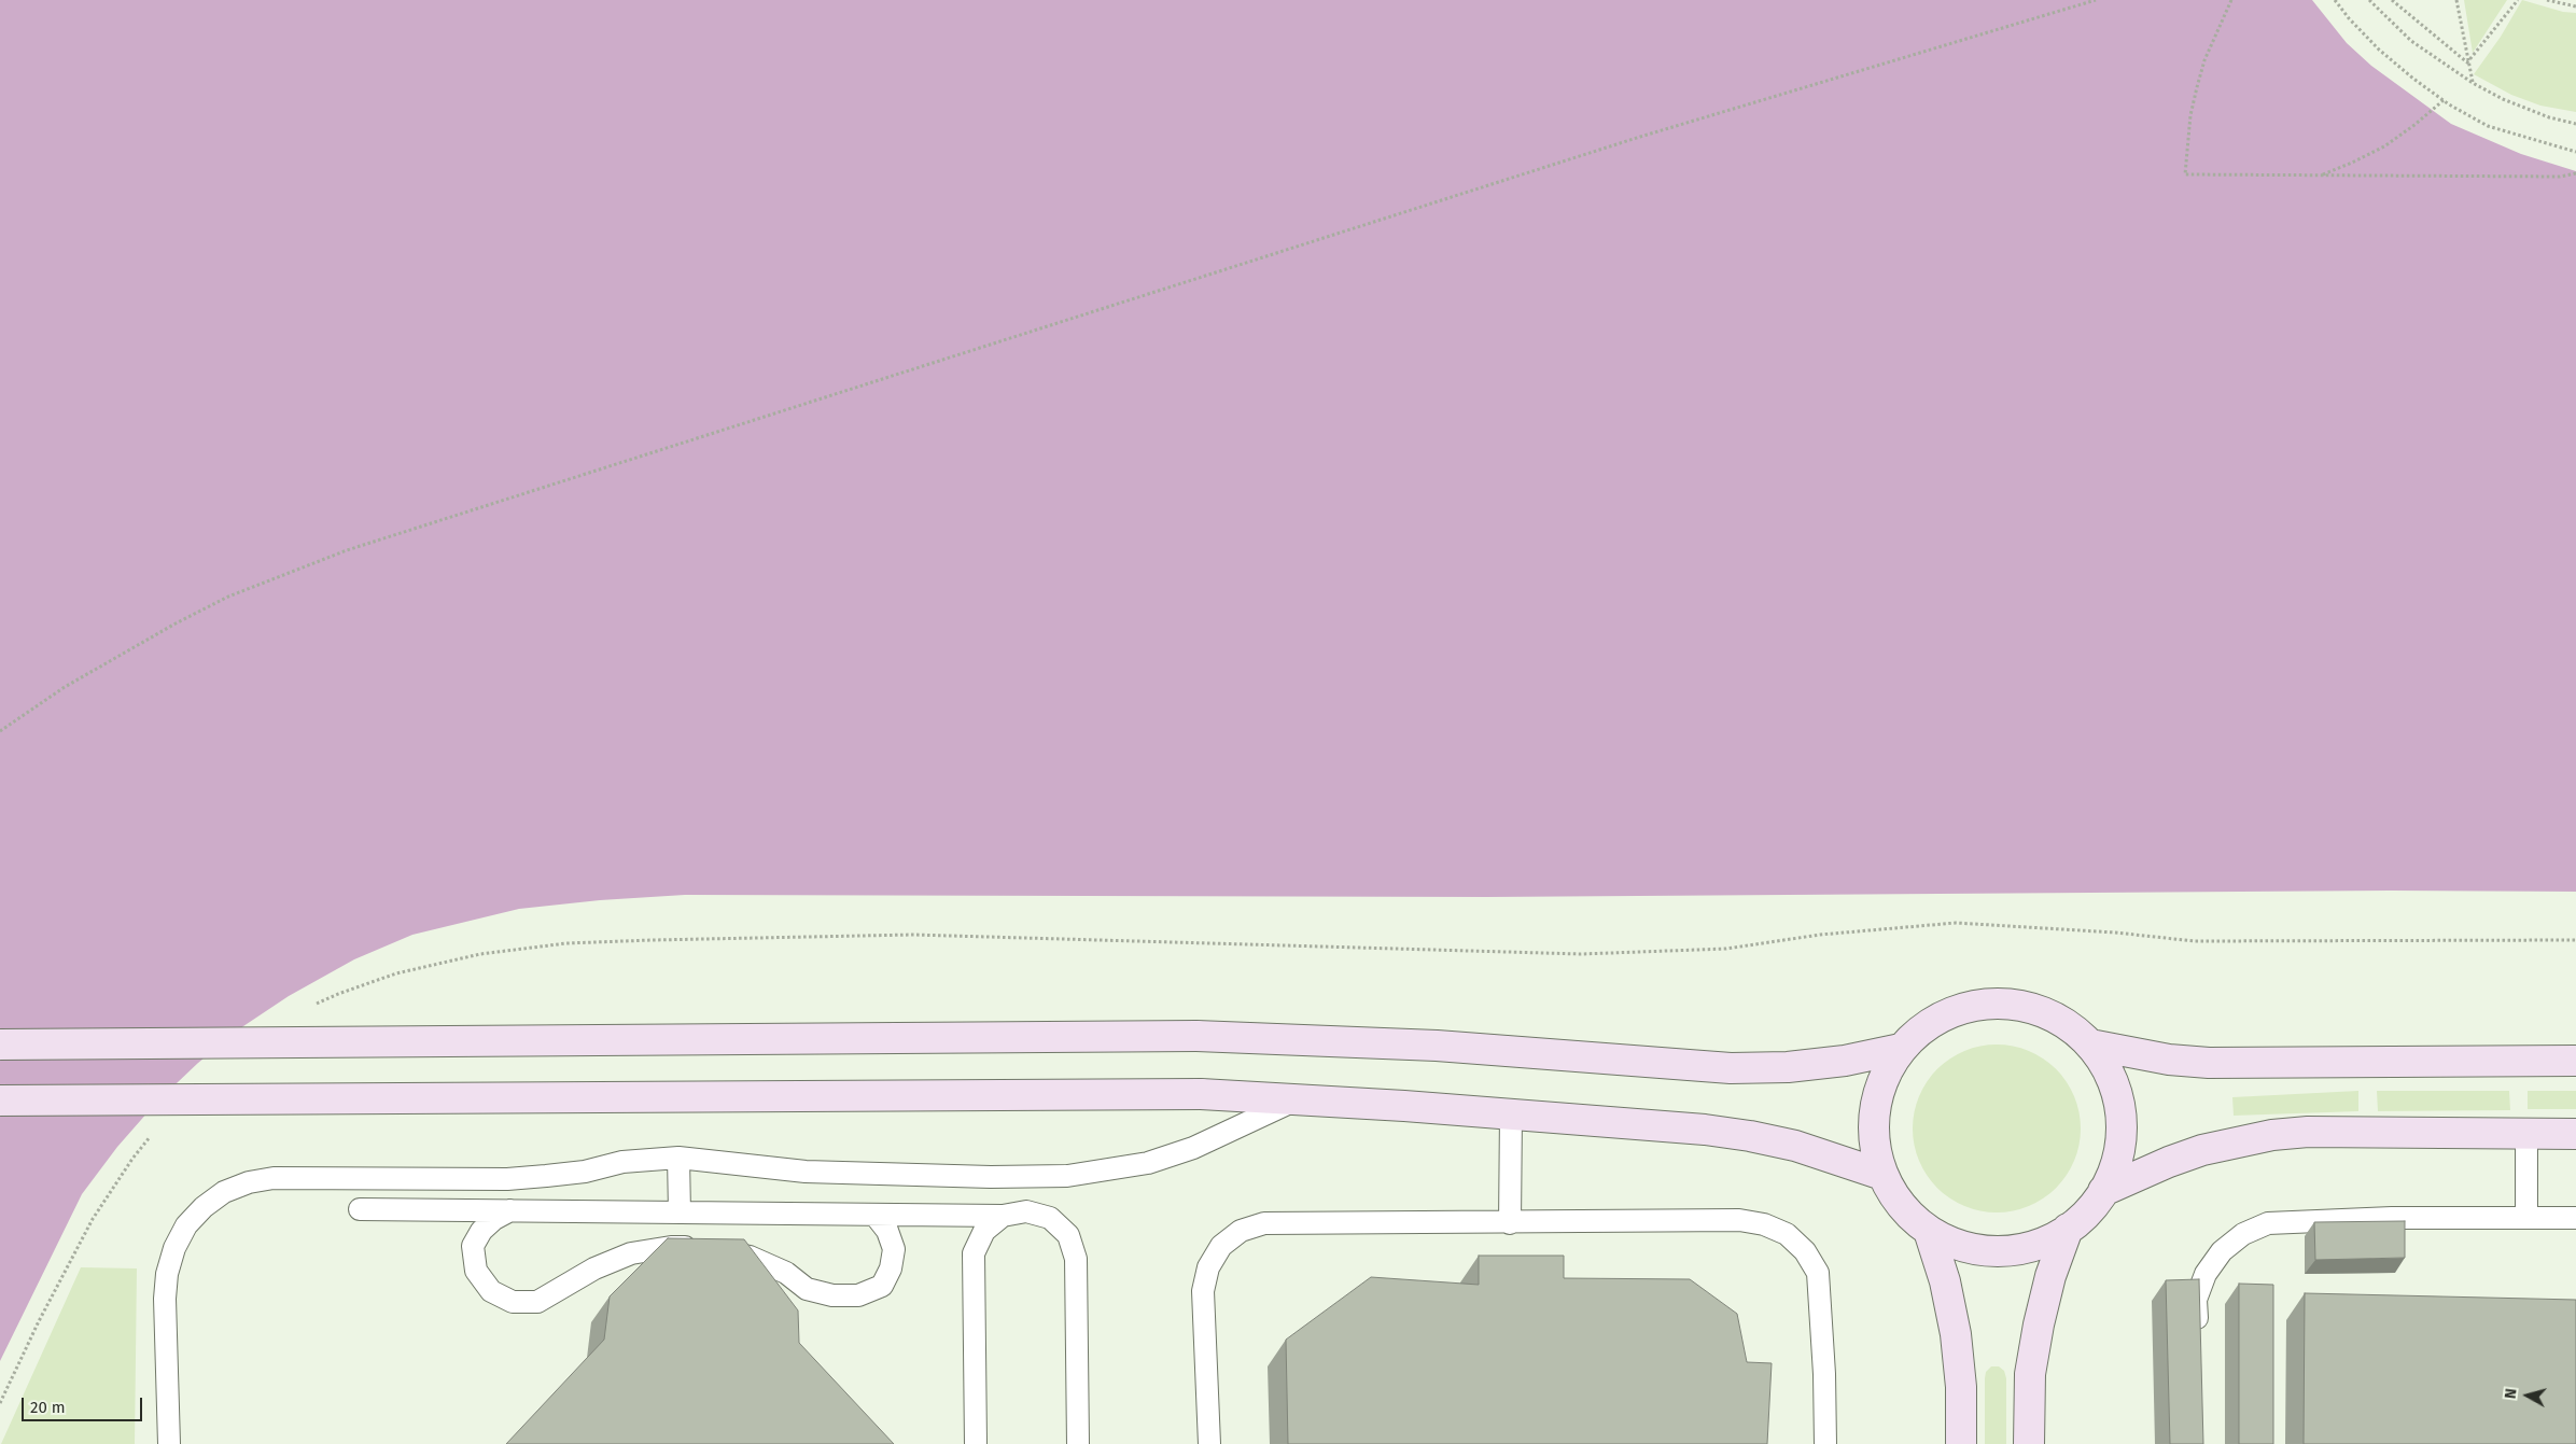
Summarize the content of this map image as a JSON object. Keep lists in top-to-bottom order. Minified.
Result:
{"scale_bar":"20 m","north":"left"}
